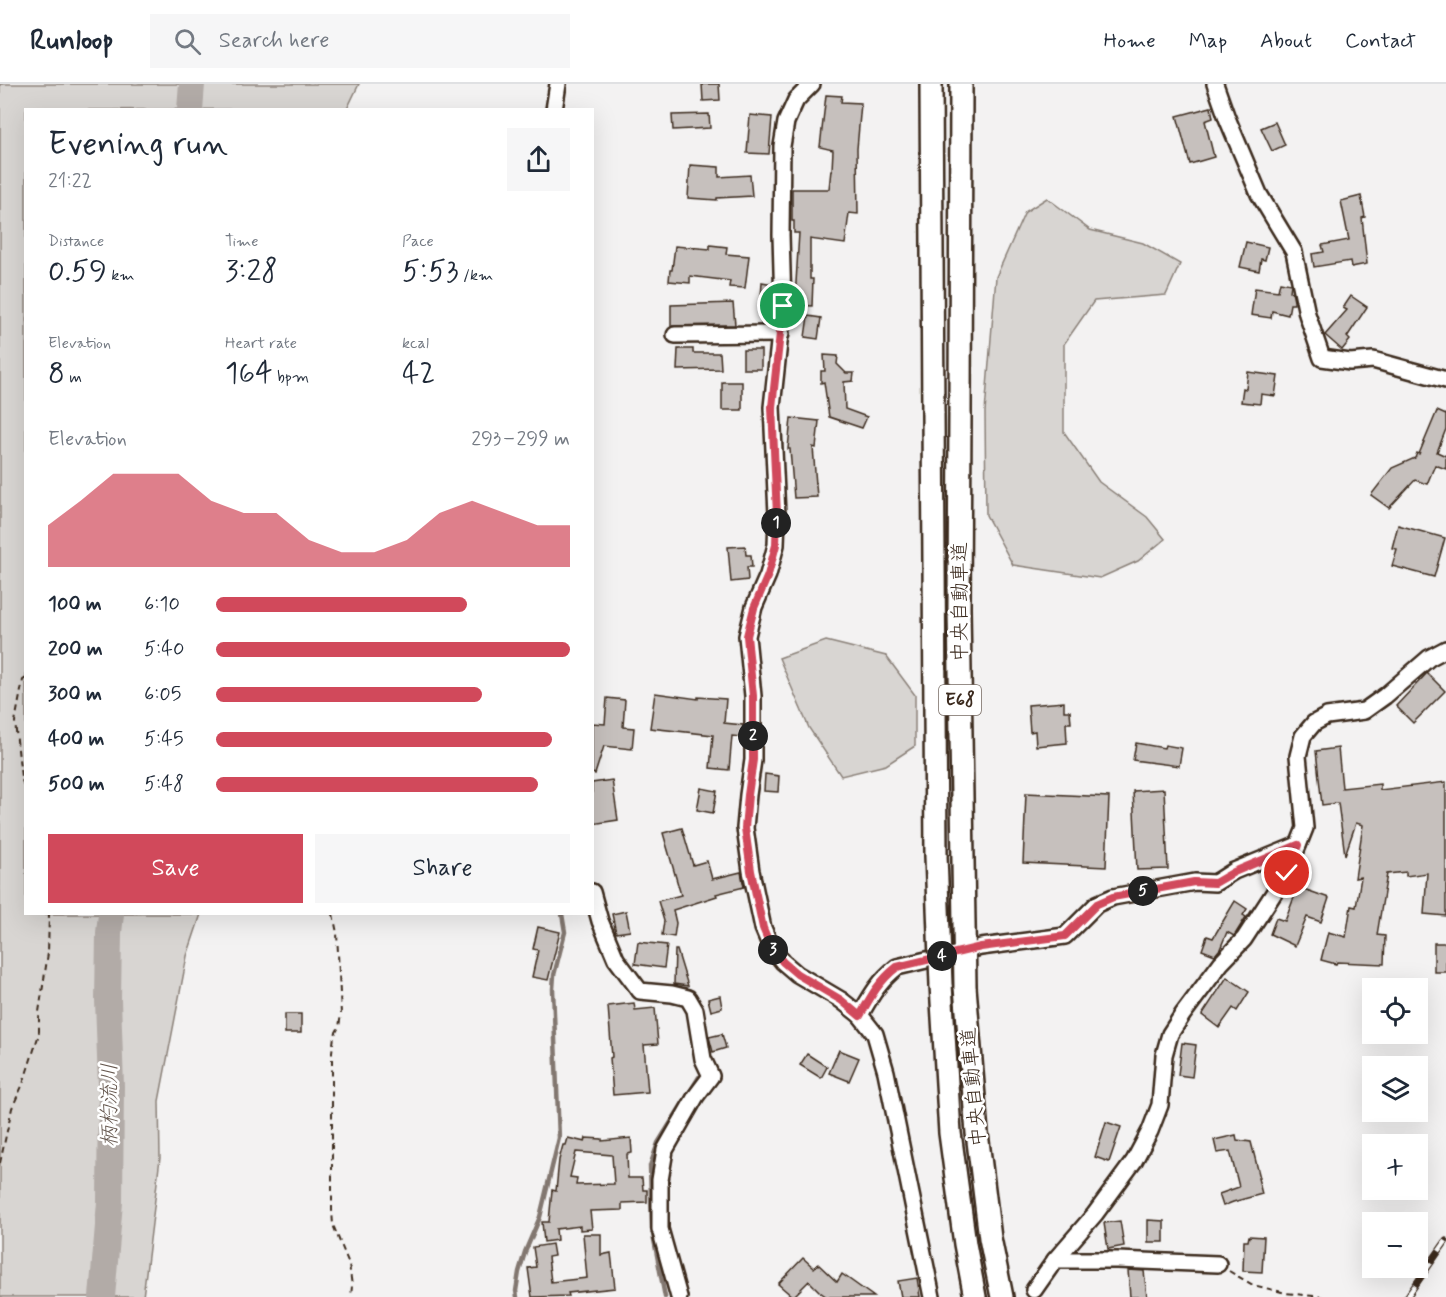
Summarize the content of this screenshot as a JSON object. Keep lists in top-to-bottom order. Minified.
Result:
{"streets":{"highway":["中央自動車道","E68"]},"water":["柄杓流川"],"page":{"header":"Runloop","search":"Search here","nav":["Home","Map","About","Contact"],"heading":["Evening run","21:22"],"stats":[["Distance","0.59 km"],["Time","3:28"],["Pace","5:53 /km"],["Elevation","8 m"],["Heart rate","164 bpm"],["kcal","42"]],"chart":["Elevation","293–299 m"],"pins":["1","2","5","3","4"],"list":[{"name":"100 m","note":"6:10"},{"name":"200 m","note":"5:40"},{"name":"300 m","note":"6:05"},{"name":"400 m","note":"5:45"},{"name":"500 m","note":"5:48"}],"buttons":["Save","Share"],"map_buttons":["+","−"]}}
